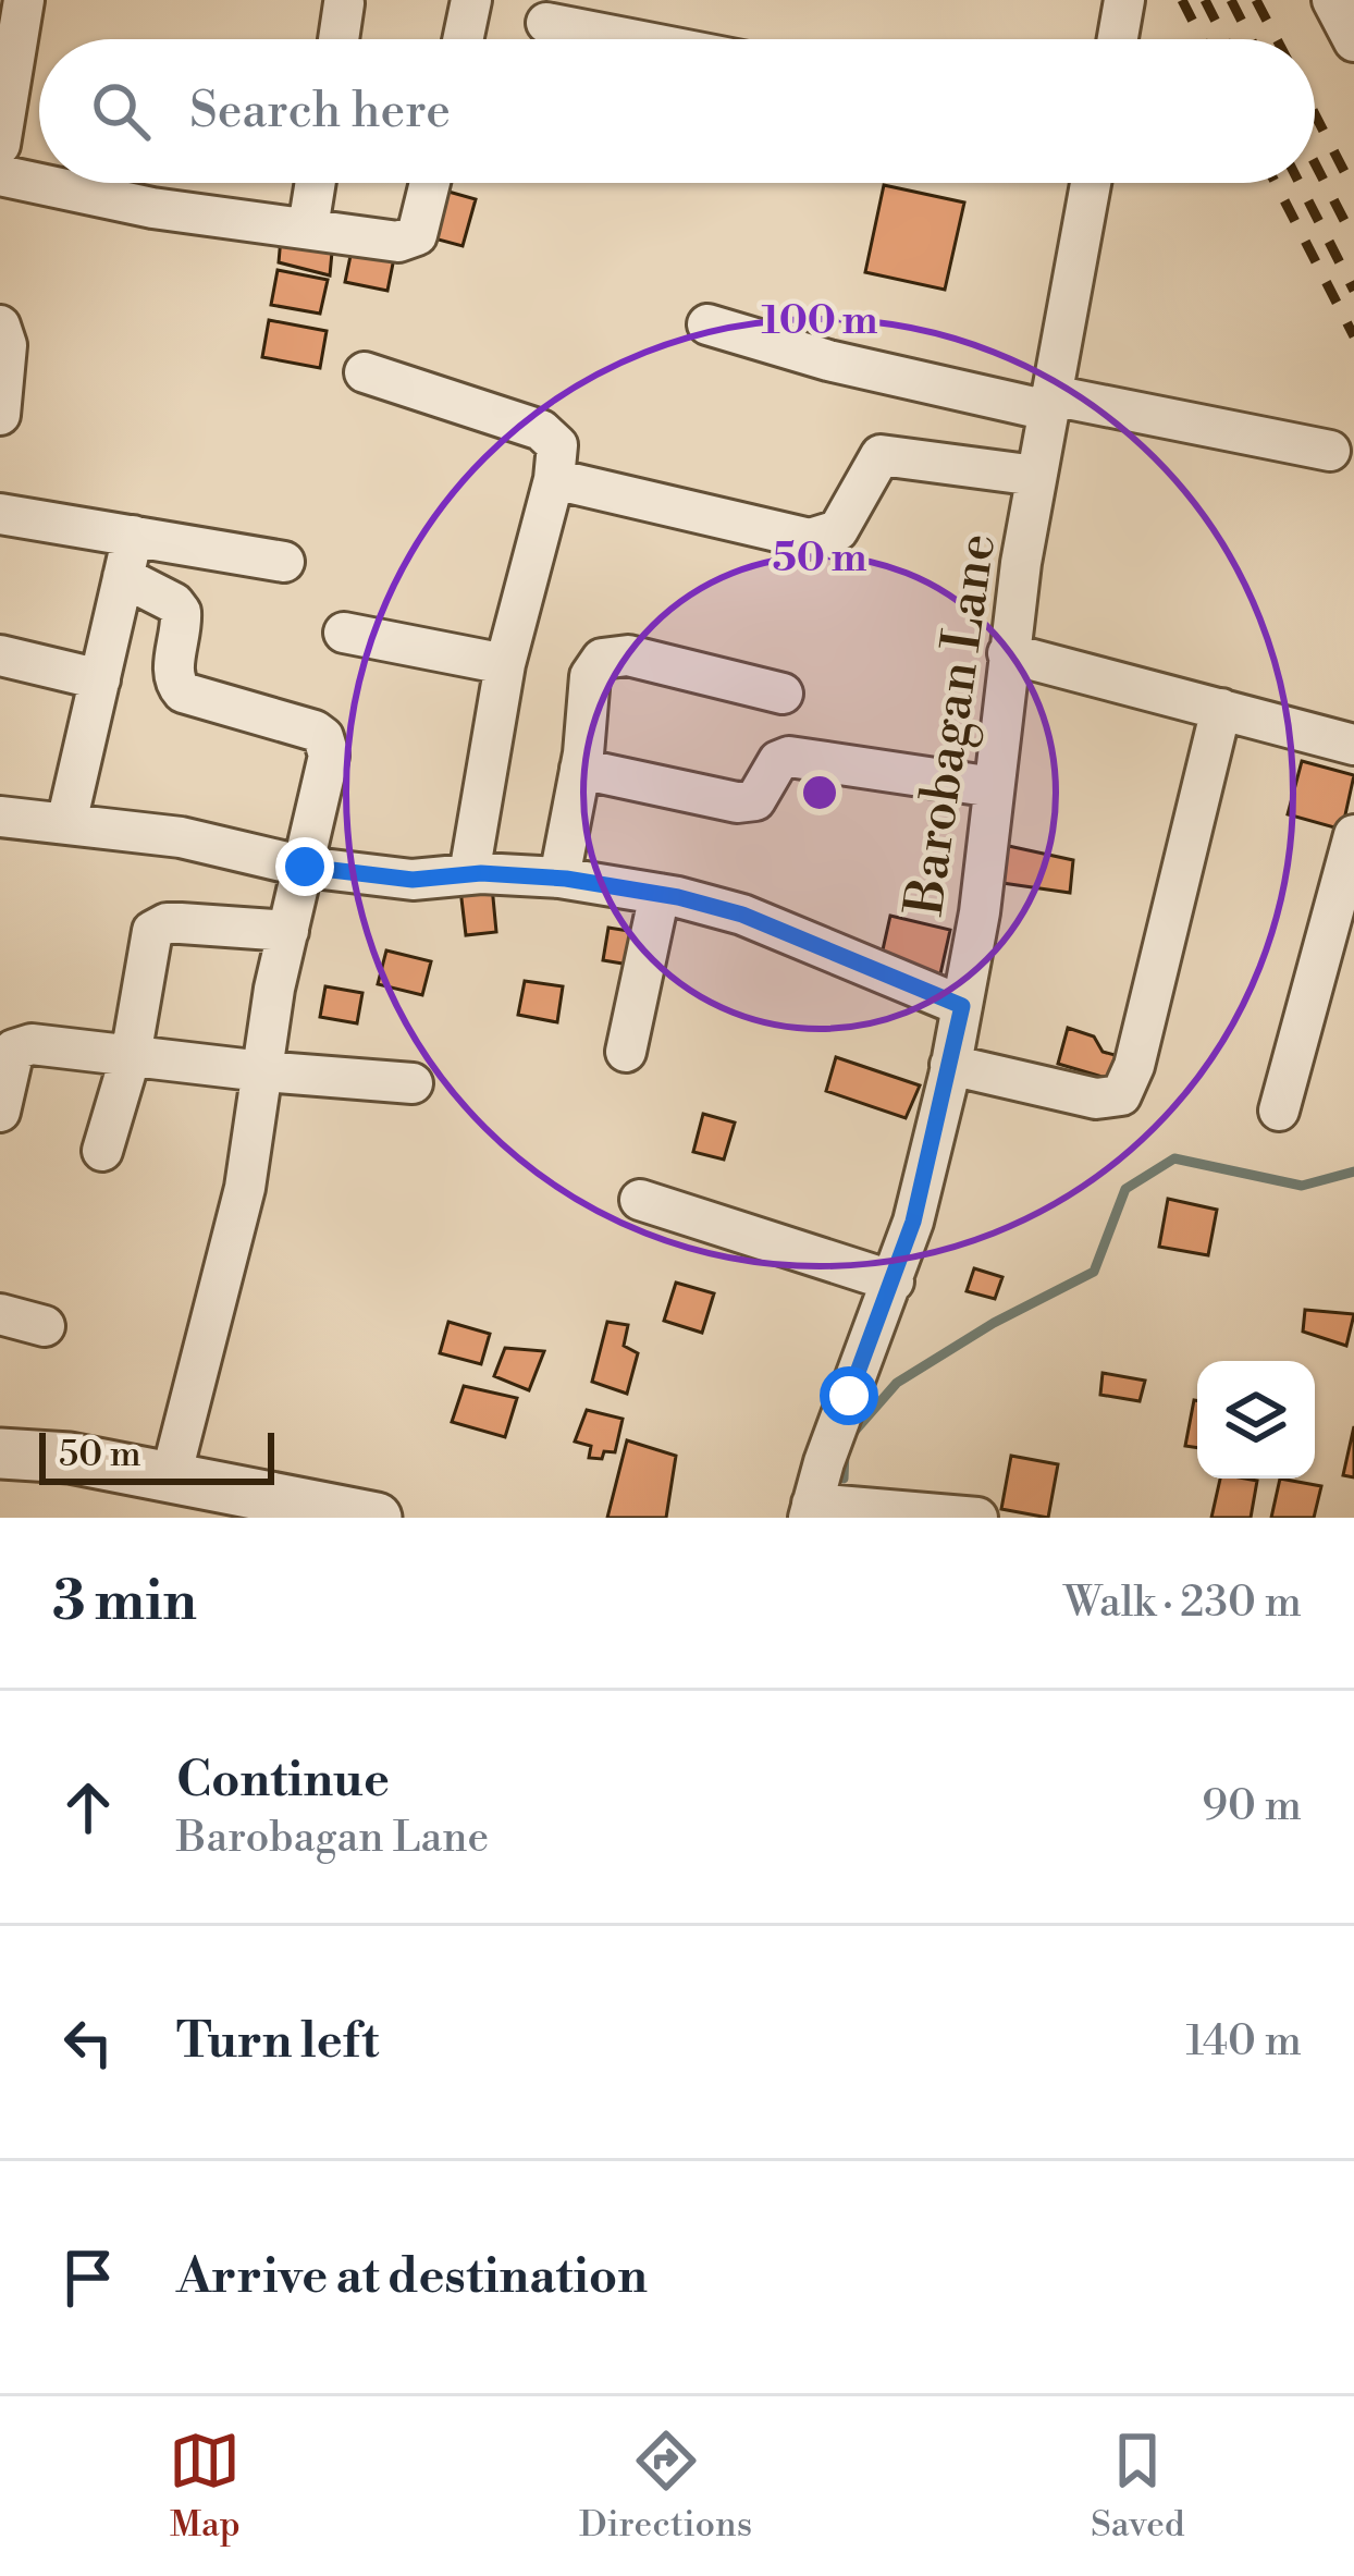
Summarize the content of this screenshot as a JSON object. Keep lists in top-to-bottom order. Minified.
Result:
{"streets":{"street":["Barobagan Lane"]},"scale_bar":"50 m","page":{"search":"Search here","scale":"50 m","heading":["3 min","Walk · 230 m"],"list":[["Continue","Barobagan Lane","90 m"],["Turn left","140 m"],"Arrive at destination"],"nav":["Map","Directions","Saved"]},"rings":["100 m","50 m"]}
